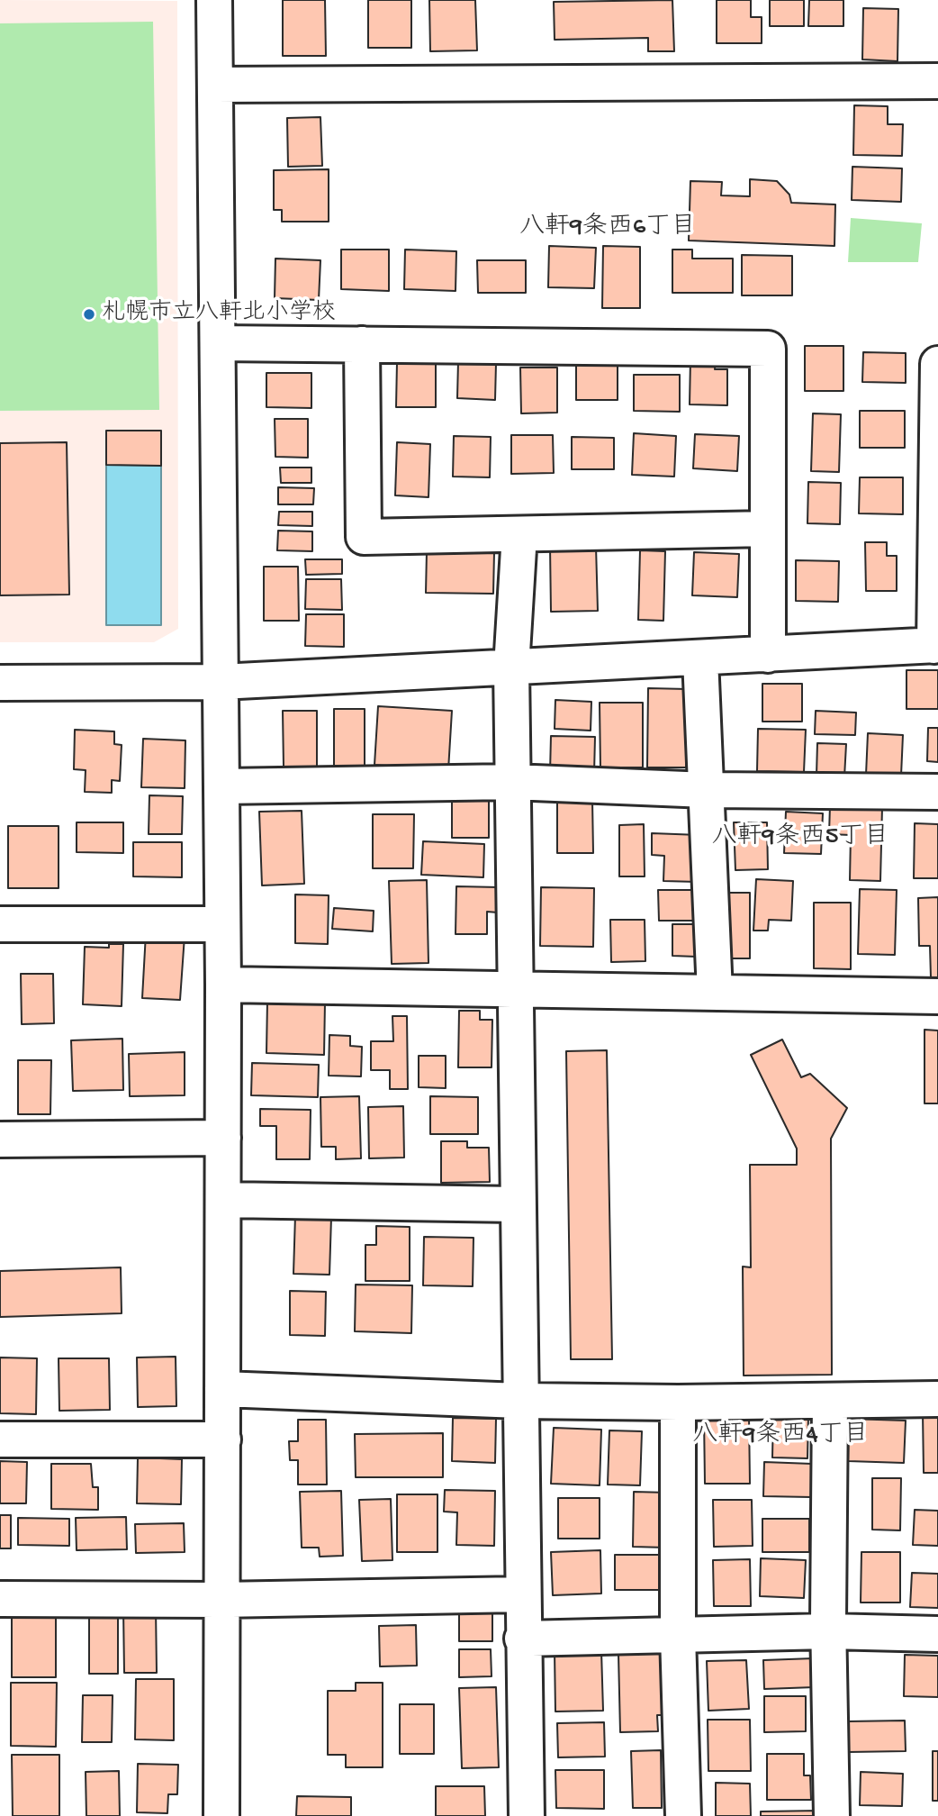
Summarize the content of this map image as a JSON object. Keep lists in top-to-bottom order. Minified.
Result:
{"districts":["八軒9条西6丁目","八軒9条西5丁目","八軒9条西4丁目"],"places":["札幌市立八軒北小学校"]}
